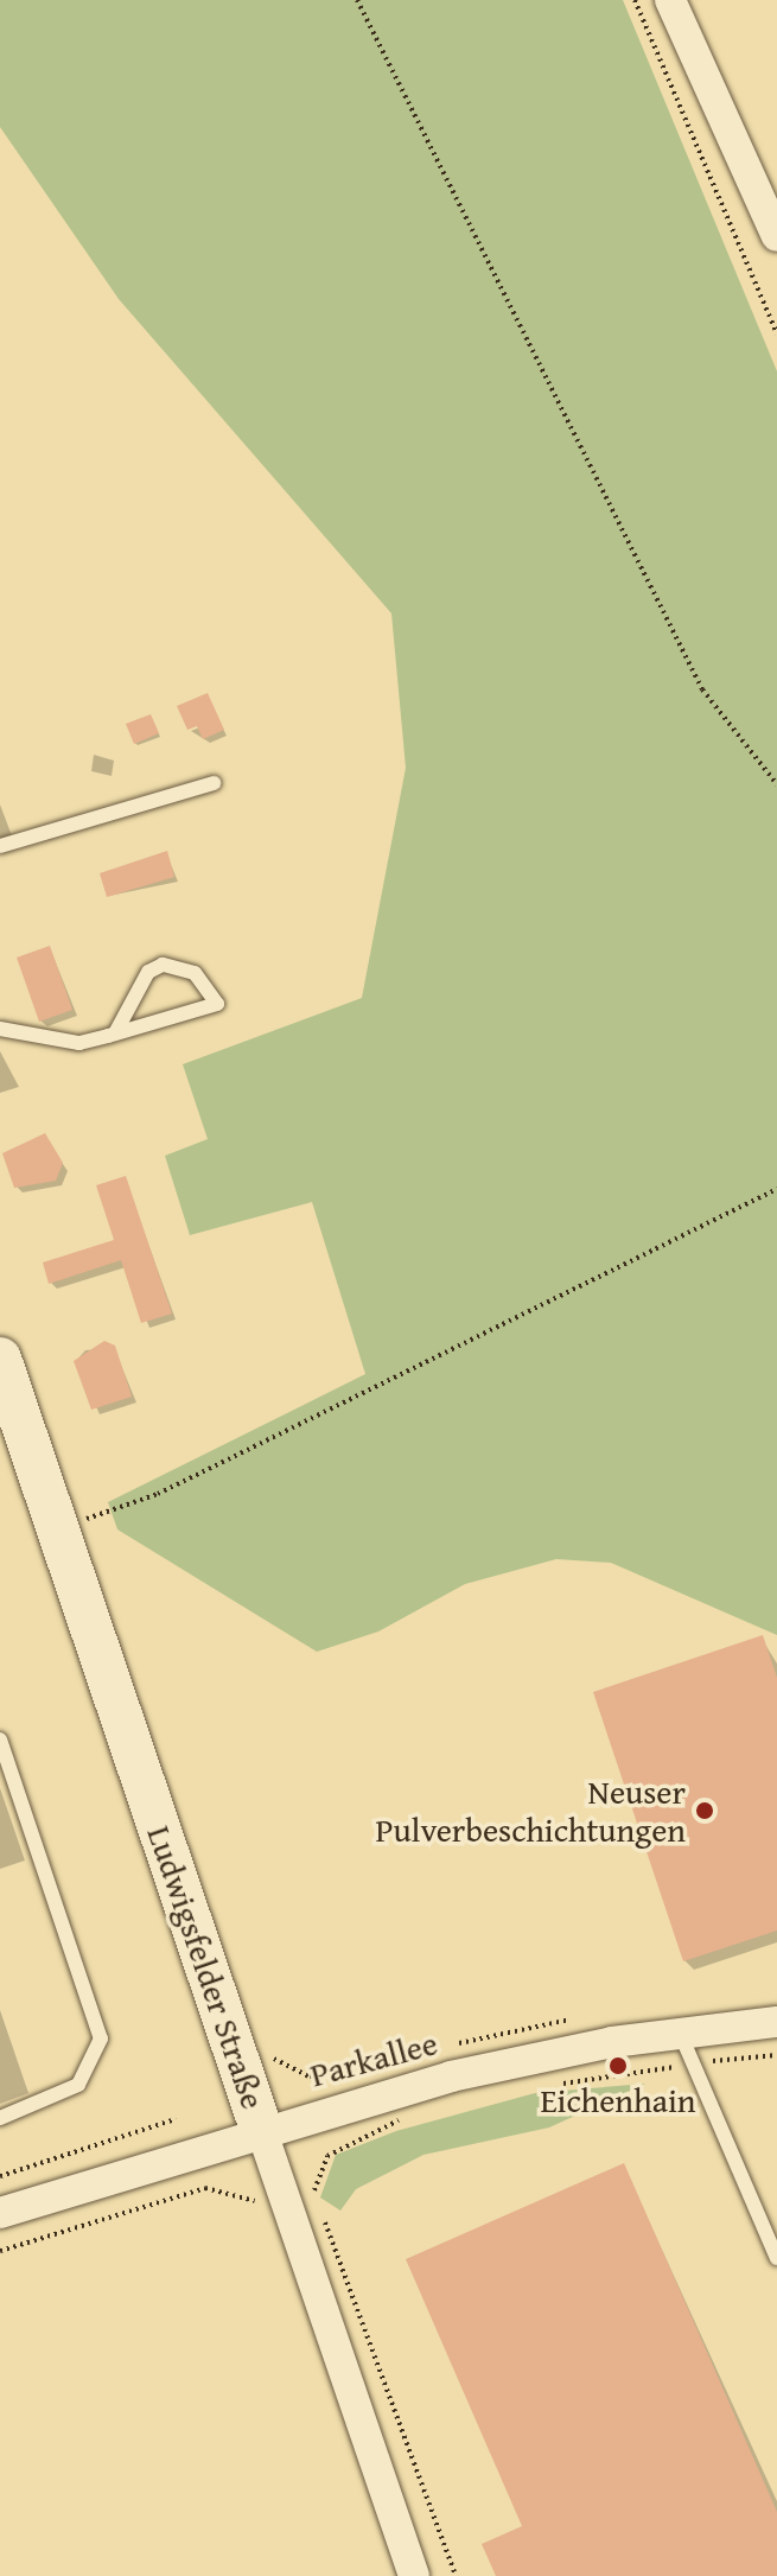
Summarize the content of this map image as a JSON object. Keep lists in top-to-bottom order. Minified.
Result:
{"streets":{"street":["Ludwigsfelder Straße","Parkallee"]},"crossings":[["Ludwigsfelder Straße","Parkallee"]],"places":["Neuser Pulverbeschichtungen","Eichenhain"]}
